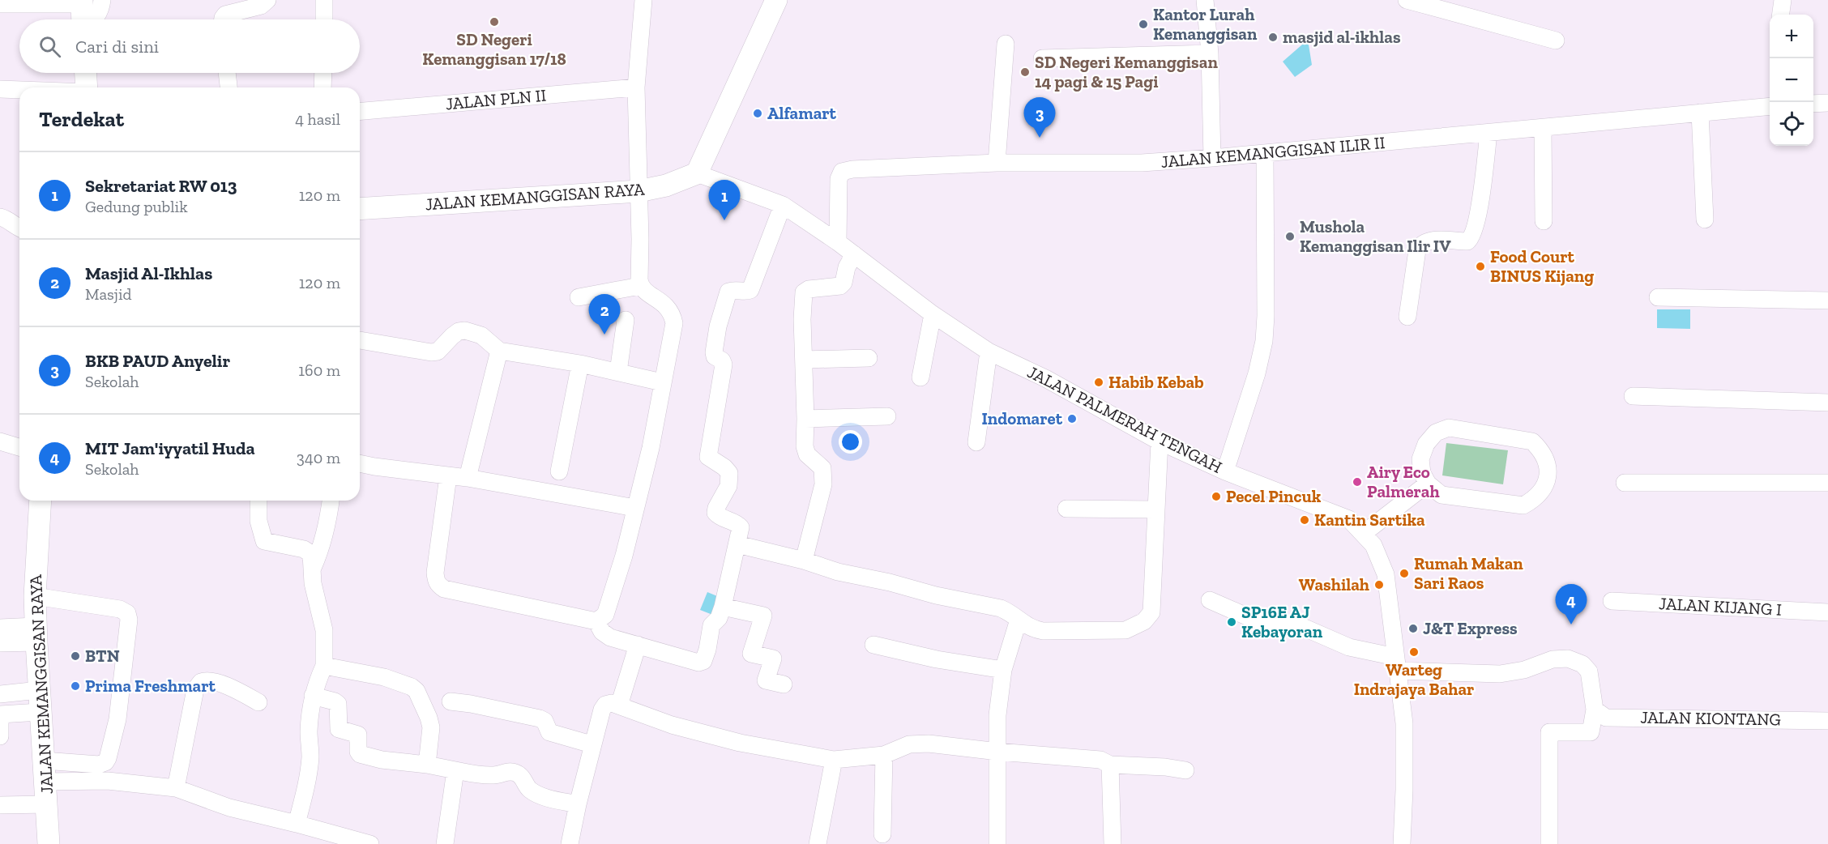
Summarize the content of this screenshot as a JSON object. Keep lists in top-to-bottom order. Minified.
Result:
{"streets":{"main road":["JALAN KEMANGGISAN RAYA"],"street":["JALAN PLN II","JALAN KEMANGGISAN ILIR II","JALAN PALMERAH TENGAH","JALAN KIJANG I","JALAN KIONTANG"]},"crossings":[["JALAN KEMANGGISAN ILIR II","JALAN PALMERAH TENGAH"],["JALAN KEMANGGISAN RAYA","JALAN PALMERAH TENGAH"]],"places":["SD Negeri Kemanggisan 17/18","Kantor Lurah Kemanggisan","masjid al-ikhlas","SD Negeri Kemanggisan 14 pagi & 15 Pagi","Alfamart","Mushola Kemanggisan Ilir IV","Food Court BINUS Kijang","Habib Kebab","Indomaret","Airy Eco Palmerah","Pecel Pincuk","Kantin Sartika","Rumah Makan Sari Raos","Washilah","SP16E AJ Kebayoran","J&T Express","Warteg Indrajaya Bahar","BTN","Prima Freshmart"],"page":{"map_buttons":["+","−"],"search":"Cari di sini","heading":["Terdekat","4 hasil"],"pins":["3","1","2","4"],"list":[{"mark":"1","name":"Sekretariat RW 013","note":"Gedung publik","value":"120 m"},{"mark":"2","name":"Masjid Al-Ikhlas","note":"Masjid","value":"120 m"},{"mark":"3","name":"BKB PAUD Anyelir","note":"Sekolah","value":"160 m"},{"mark":"4","name":"MIT Jam'iyyatil Huda","note":"Sekolah","value":"340 m"}]}}
